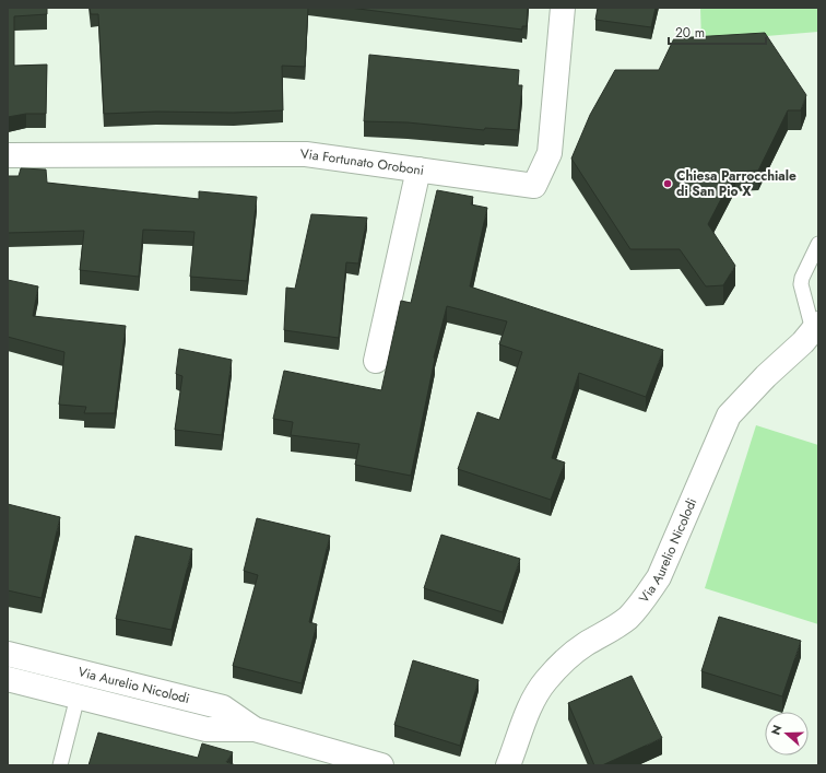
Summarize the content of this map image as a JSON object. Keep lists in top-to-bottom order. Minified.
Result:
{"streets":{"street":["Via Fortunato Oroboni","Via Aurelio Nicolodi"]},"places":["Chiesa Parrocchiale di San Pio X"],"scale_bar":"20 m","north":"left"}
